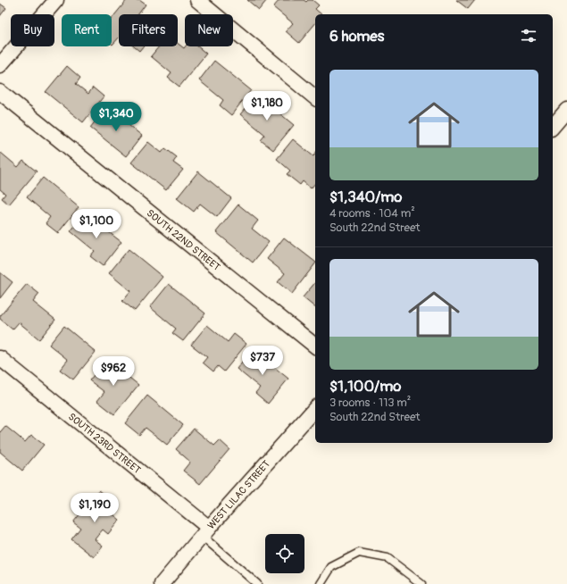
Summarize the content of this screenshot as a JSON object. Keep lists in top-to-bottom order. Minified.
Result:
{"streets":{"street":["SOUTH 22ND STREET","SOUTH 23RD STREET","WEST LILAC STREET"]},"crossings":[["SOUTH 23RD STREET","WEST LILAC STREET"]],"page":{"chip":["Buy","Rent","Filters","New"],"heading":"6 homes","list":[{"name":"$1,340/mo","note":"4 rooms · 104 m² · South 22nd Street"},{"name":"$1,100/mo","note":"3 rooms · 113 m² · South 22nd Street"}],"price":["$1,180","$1,340","$1,100","$737","$962","$1,190"]}}
